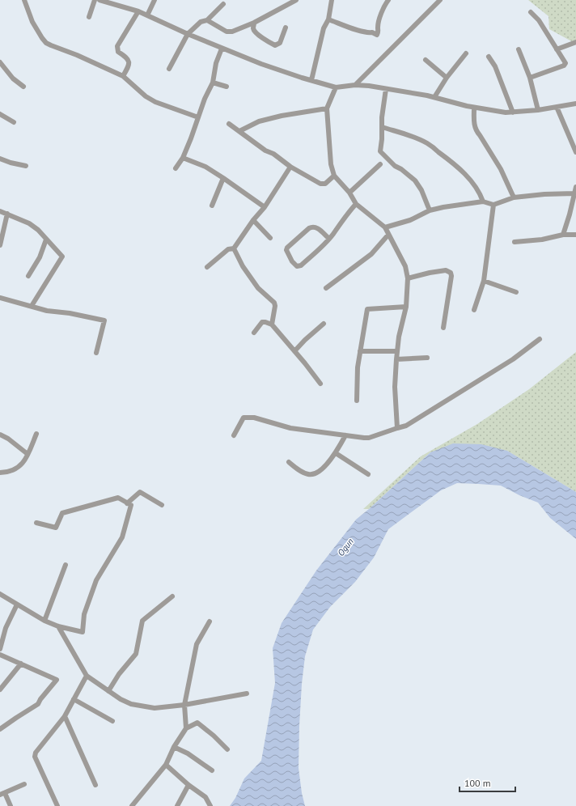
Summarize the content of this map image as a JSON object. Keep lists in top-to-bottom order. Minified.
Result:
{"water":["Ogun"],"scale_bar":"100 m"}
